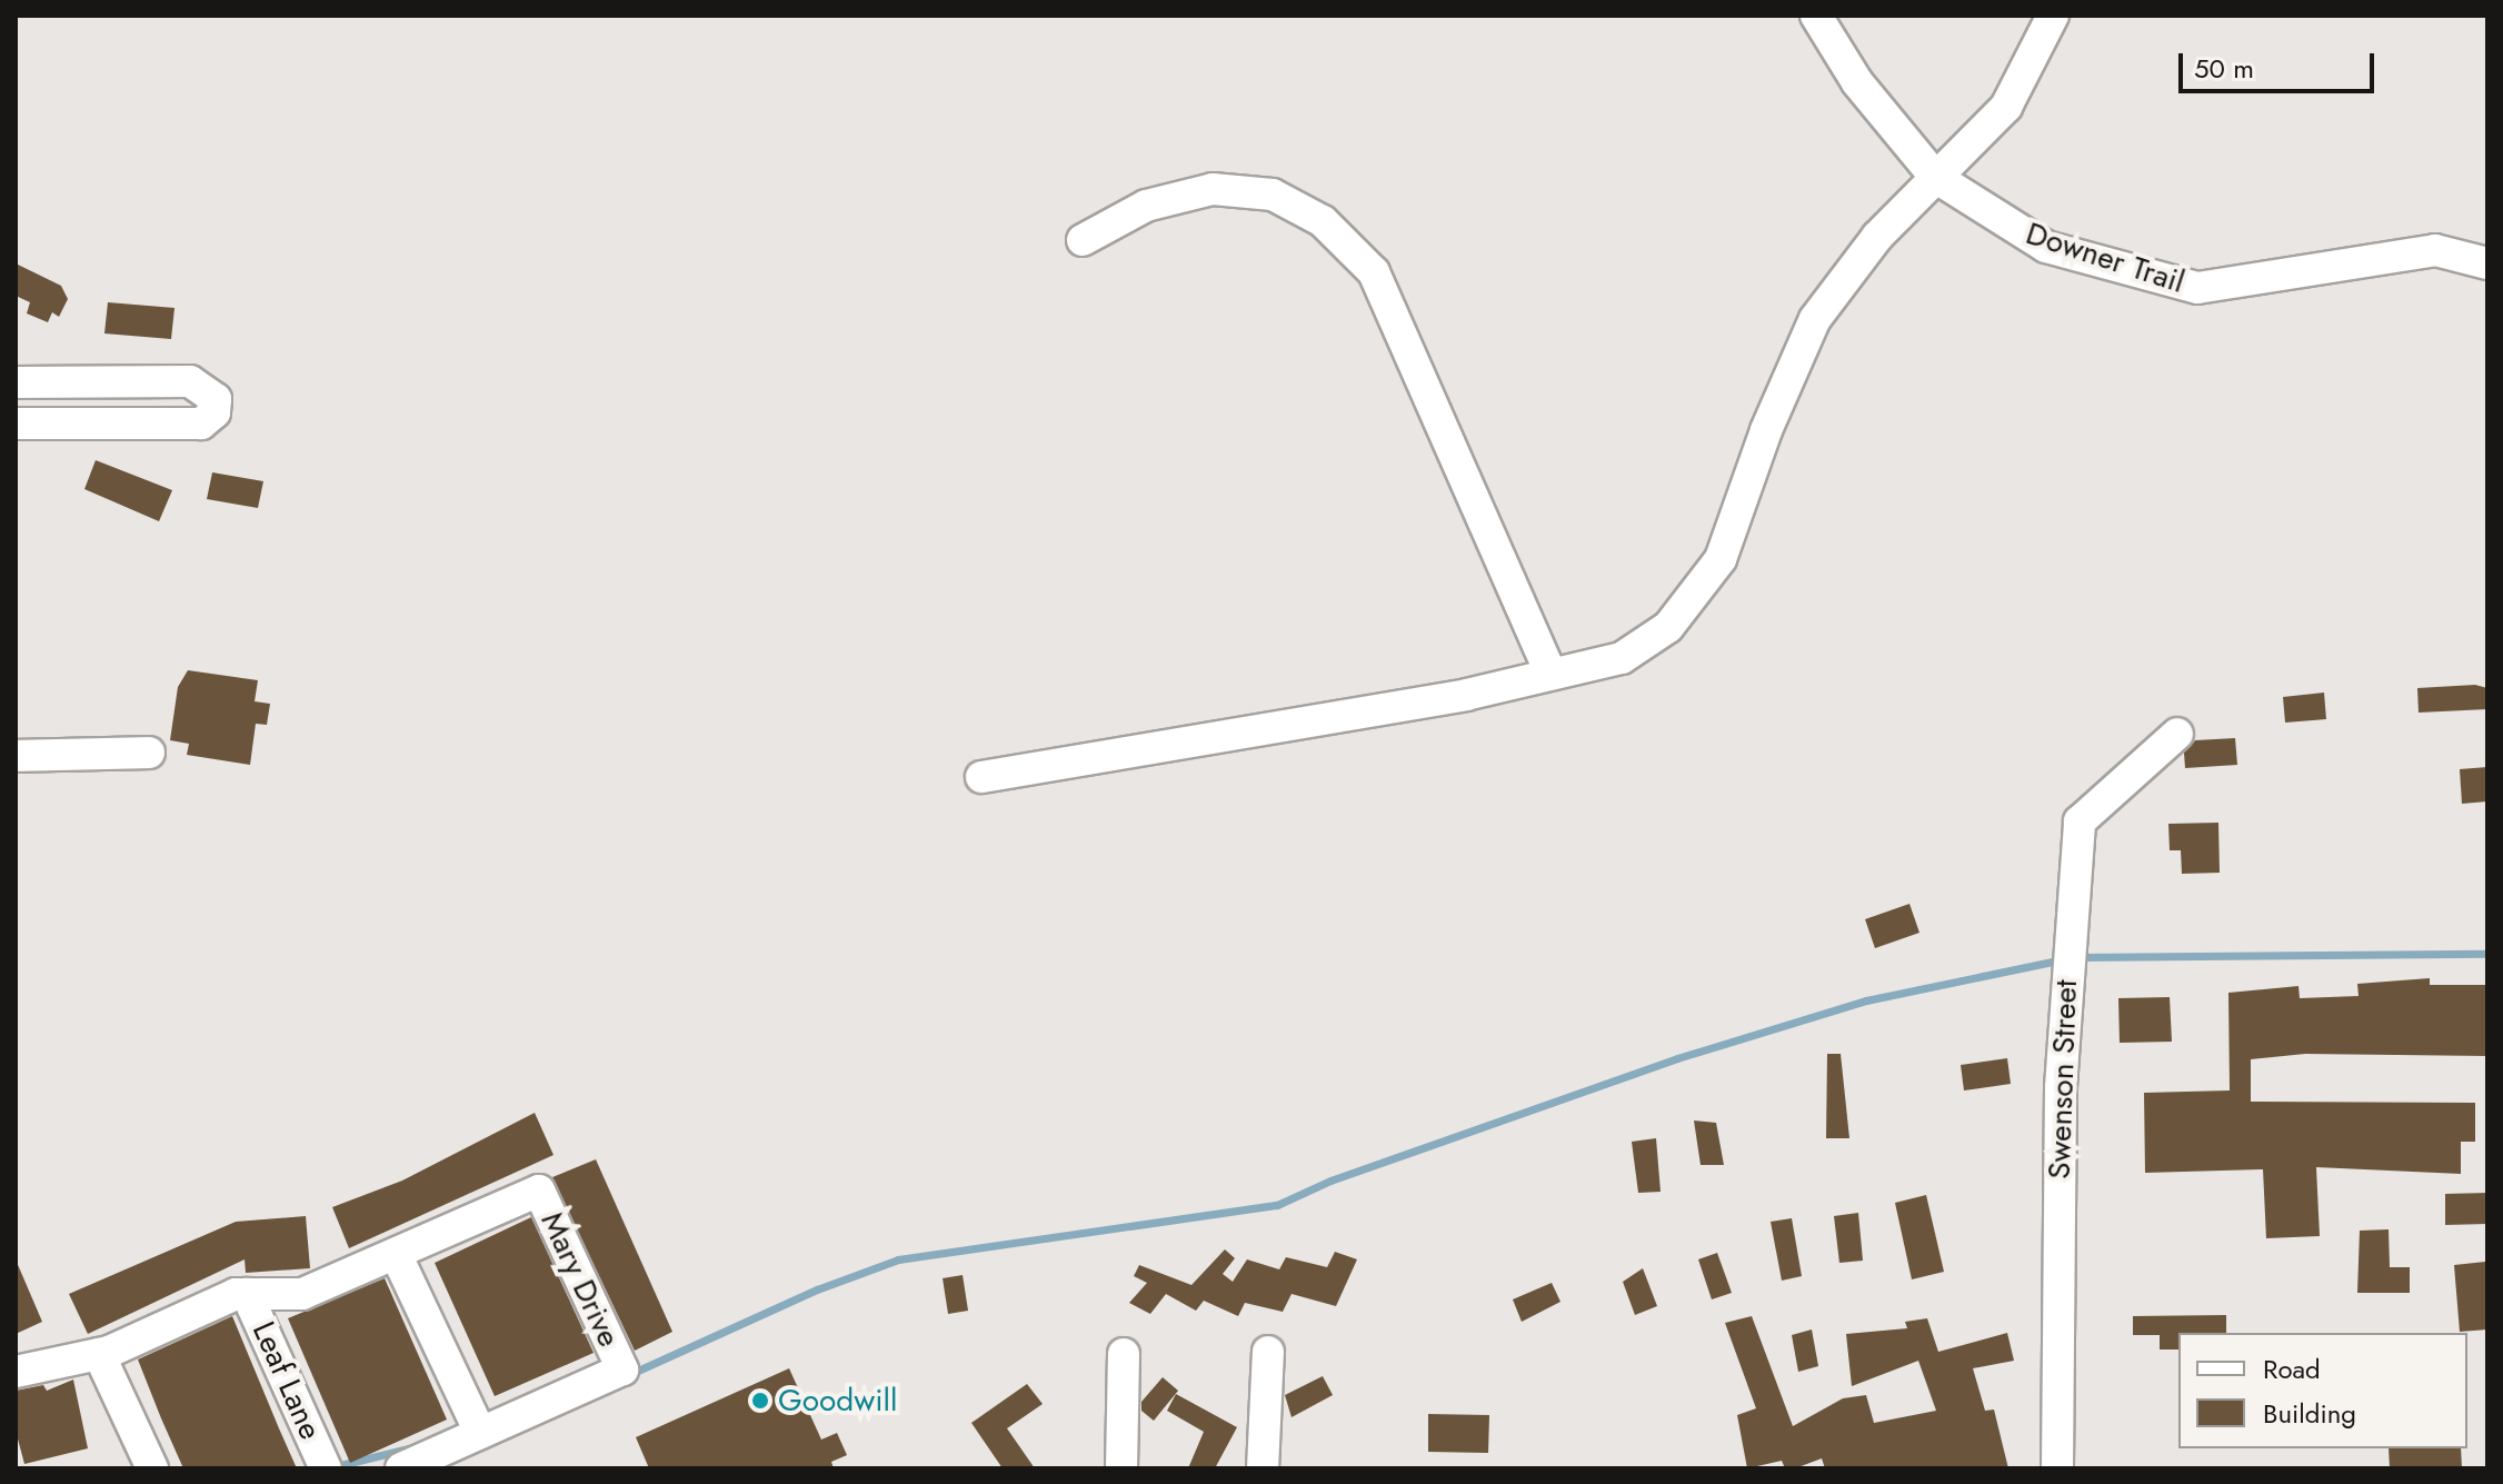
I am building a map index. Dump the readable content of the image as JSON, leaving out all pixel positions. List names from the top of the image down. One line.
{"streets":{"street":["Downer Trail","Swenson Street","Mary Drive","Leaf Lane"]},"places":["Goodwill"],"legend":["Road","Building"],"scale_bar":"50 m"}
